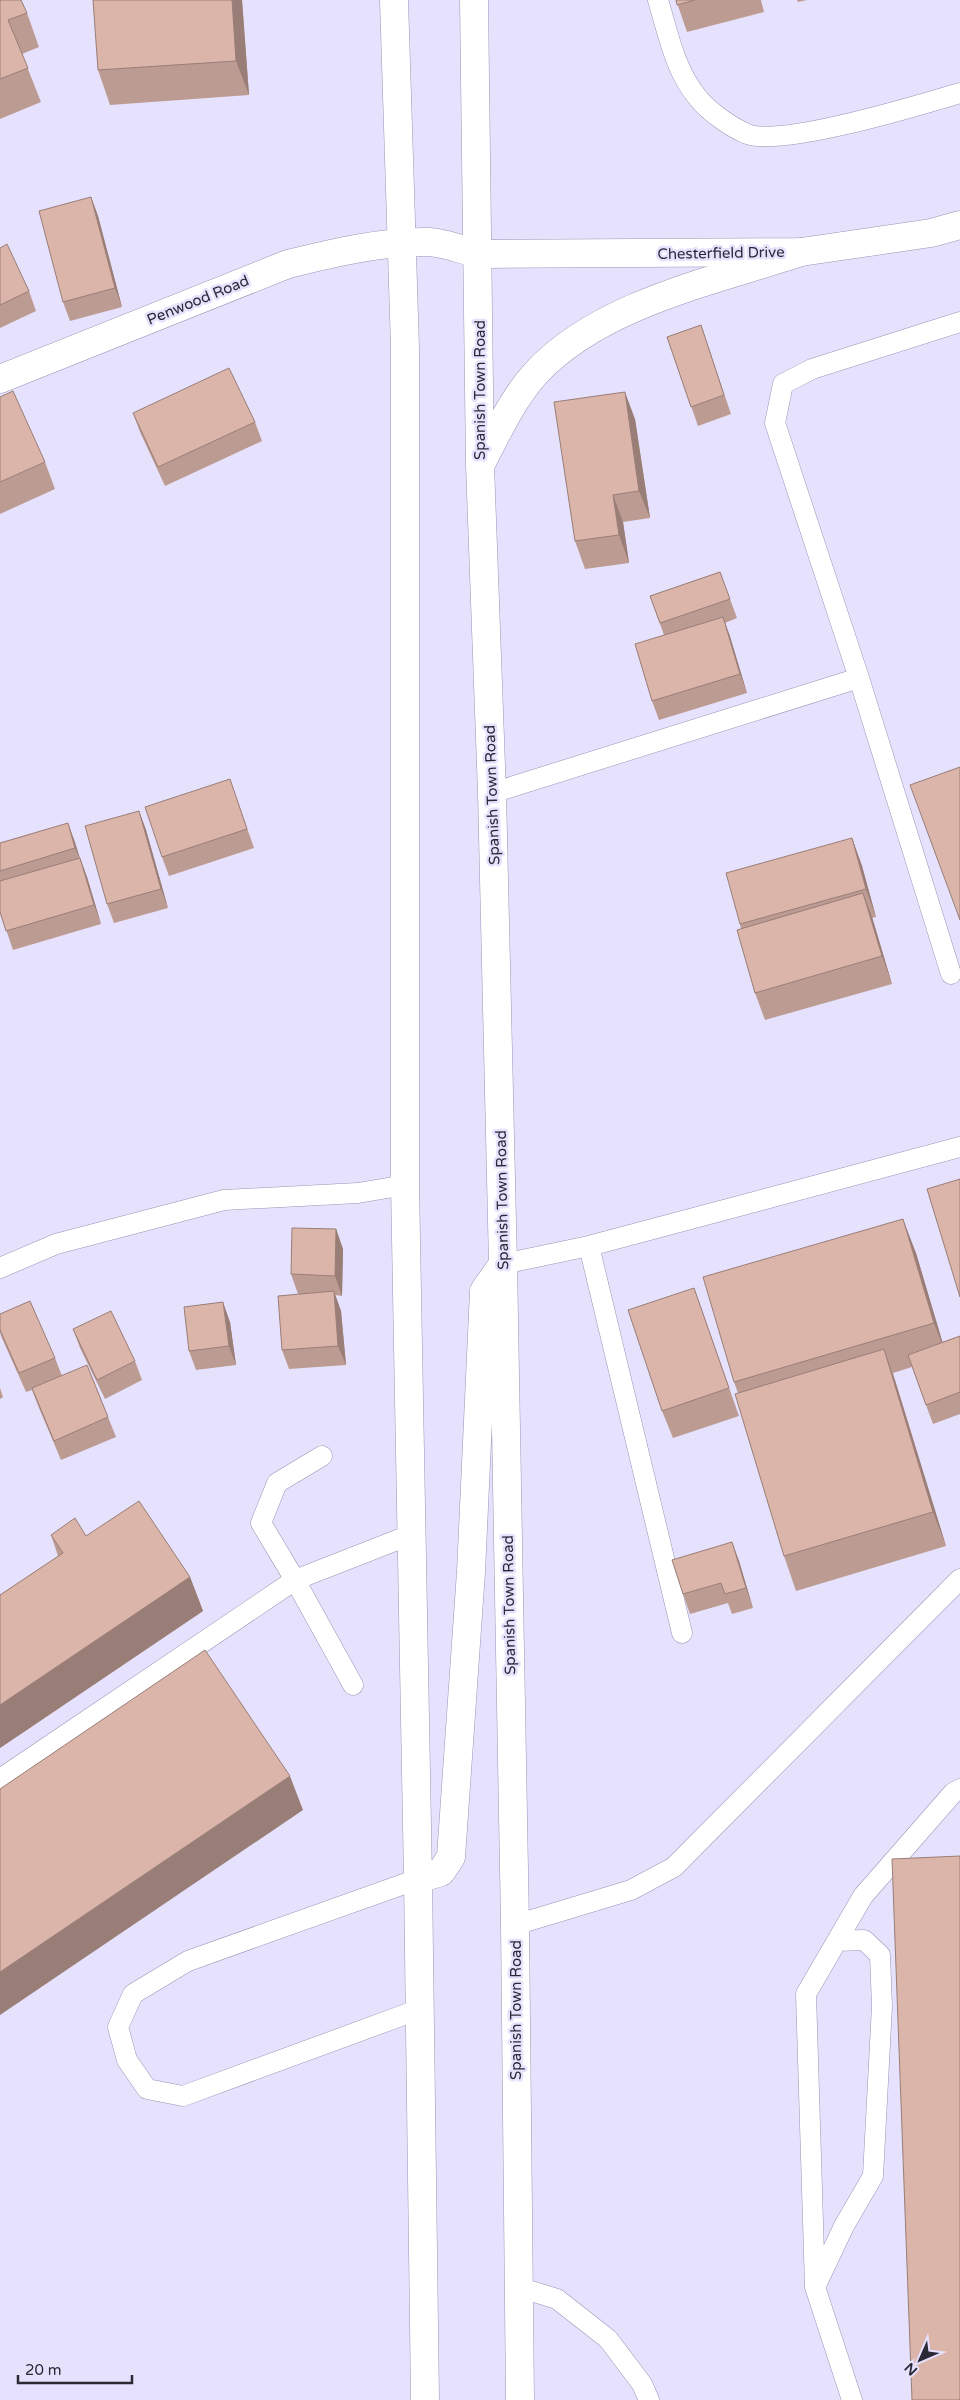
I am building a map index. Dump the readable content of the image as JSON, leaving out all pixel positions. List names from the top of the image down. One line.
{"streets":{"main road":["Chesterfield Drive","Penwood Road","Spanish Town Road"]},"crossings":[["Chesterfield Drive","Penwood Road"],["Chesterfield Drive","Spanish Town Road"],["Penwood Road","Spanish Town Road"]],"scale_bar":"20 m","north":"bottom left"}
